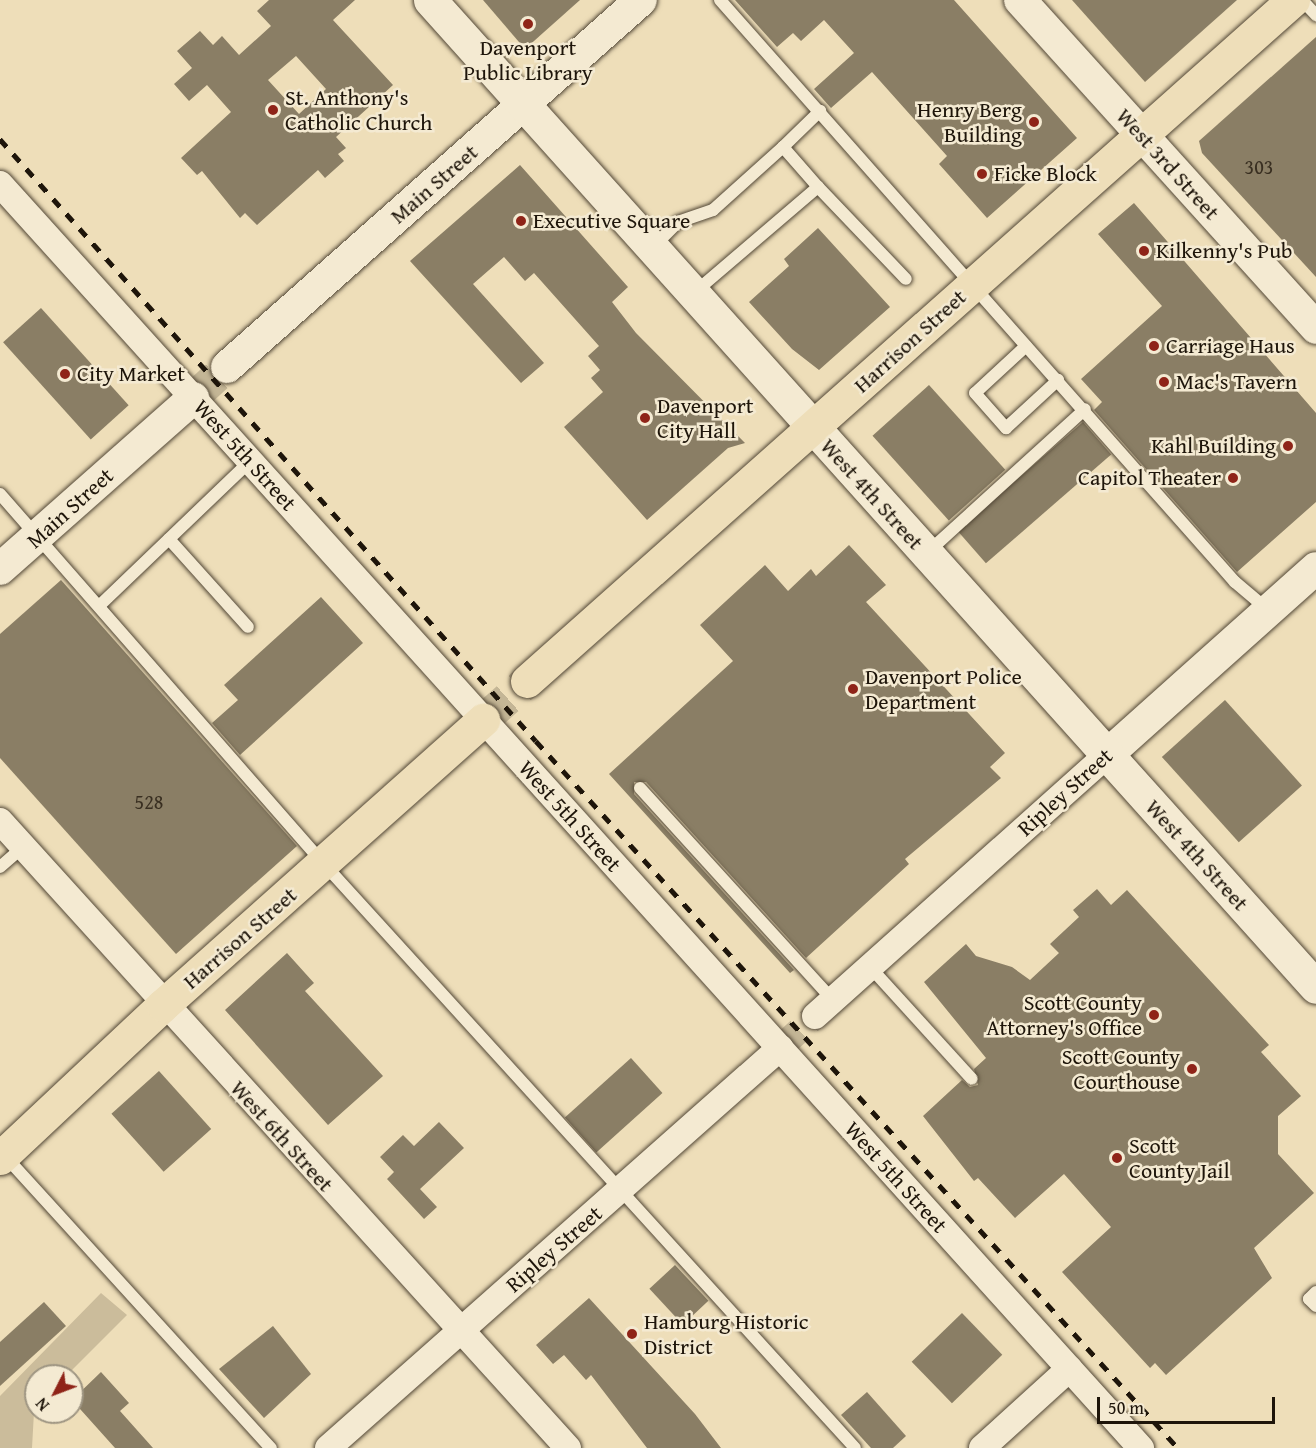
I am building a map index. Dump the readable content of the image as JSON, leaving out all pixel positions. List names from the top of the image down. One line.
{"streets":{"highway":["Harrison Street"],"main road":["West 4th Street"],"street":["West 3rd Street","Main Street","West 5th Street","Ripley Street","West 6th Street"]},"crossings":[["West 3rd Street","Harrison Street"],["Main Street","West 5th Street"],["Main Street","West 4th Street"],["Harrison Street","West 5th Street"],["Harrison Street","West 4th Street"],["Harrison Street","West 6th Street"],["West 5th Street","Ripley Street"],["West 4th Street","Ripley Street"],["Ripley Street","West 6th Street"]],"places":["Davenport Public Library","St. Anthony's Catholic Church","Henry Berg Building","Ficke Block","Executive Square","Kilkenny's Pub","Carriage Haus","City Market","Mac's Tavern","Davenport City Hall","Kahl Building","Capitol Theater","Davenport Police Department","Scott County Attorney's Office","Scott County Courthouse","Scott County Jail","Hamburg Historic District"],"house_numbers":["303","528"],"scale_bar":"50 m","north":"bottom left"}
